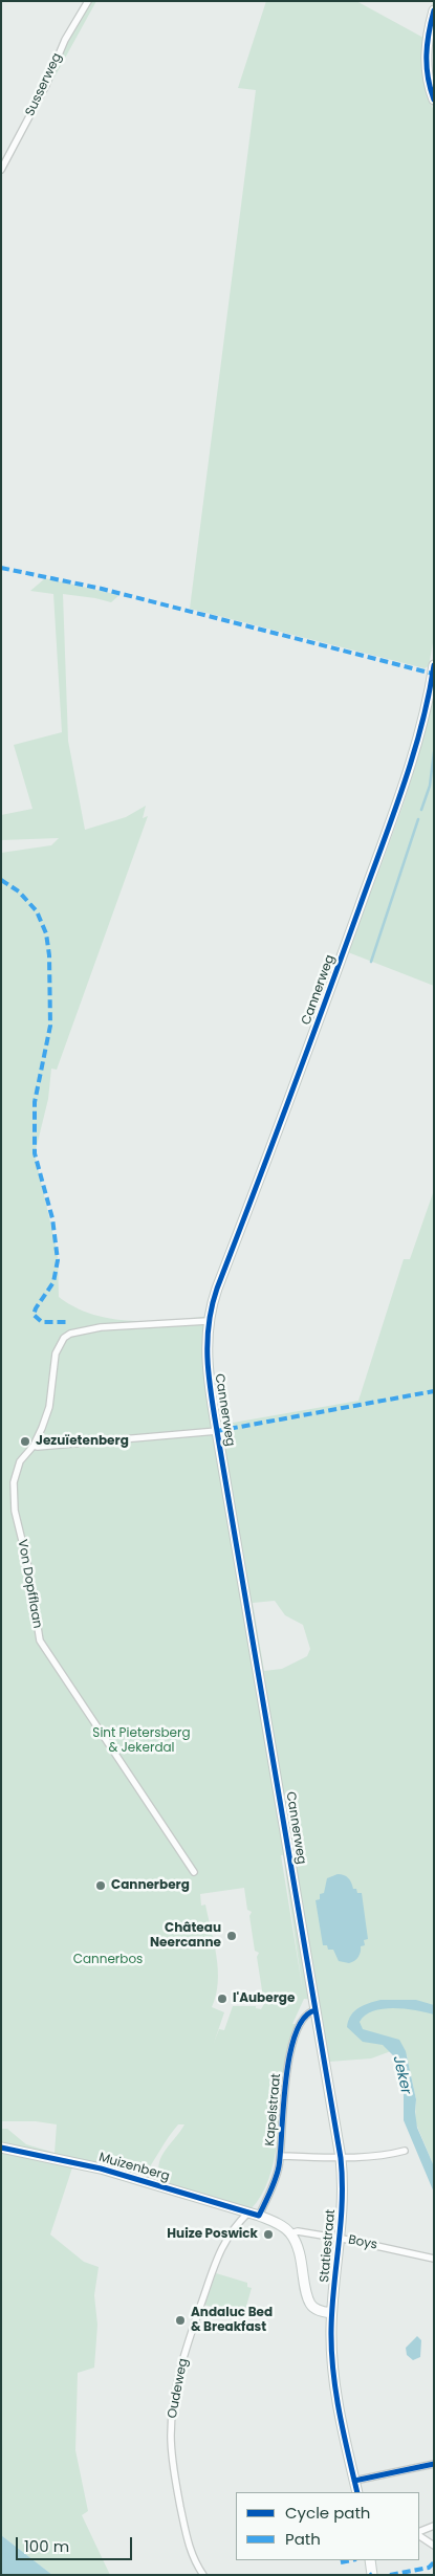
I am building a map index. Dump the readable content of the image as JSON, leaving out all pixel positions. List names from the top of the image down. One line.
{"streets":{"main road":["Cannerweg","Muizenberg","Statiestraat"],"street":["Susserweg","Von Dopfflaan","Kapelstraat","Boys","Oudeweg"]},"crossings":[["Cannerweg","Von Dopfflaan"],["Cannerweg","Kapelstraat"],["Cannerweg","Statiestraat"],["Kapelstraat","Muizenberg"],["Muizenberg","Boys"],["Muizenberg","Oudeweg"],["Boys","Statiestraat"]],"water":["Jeker"],"parks":["Sint Pietersberg & Jekerdal","Cannerbos"],"places":["Jezuïetenberg","Cannerberg","Château Neercanne","l'Auberge","Huize Poswick","Andaluc Bed & Breakfast"],"legend":["Cycle path","Path"],"scale_bar":"100 m"}
